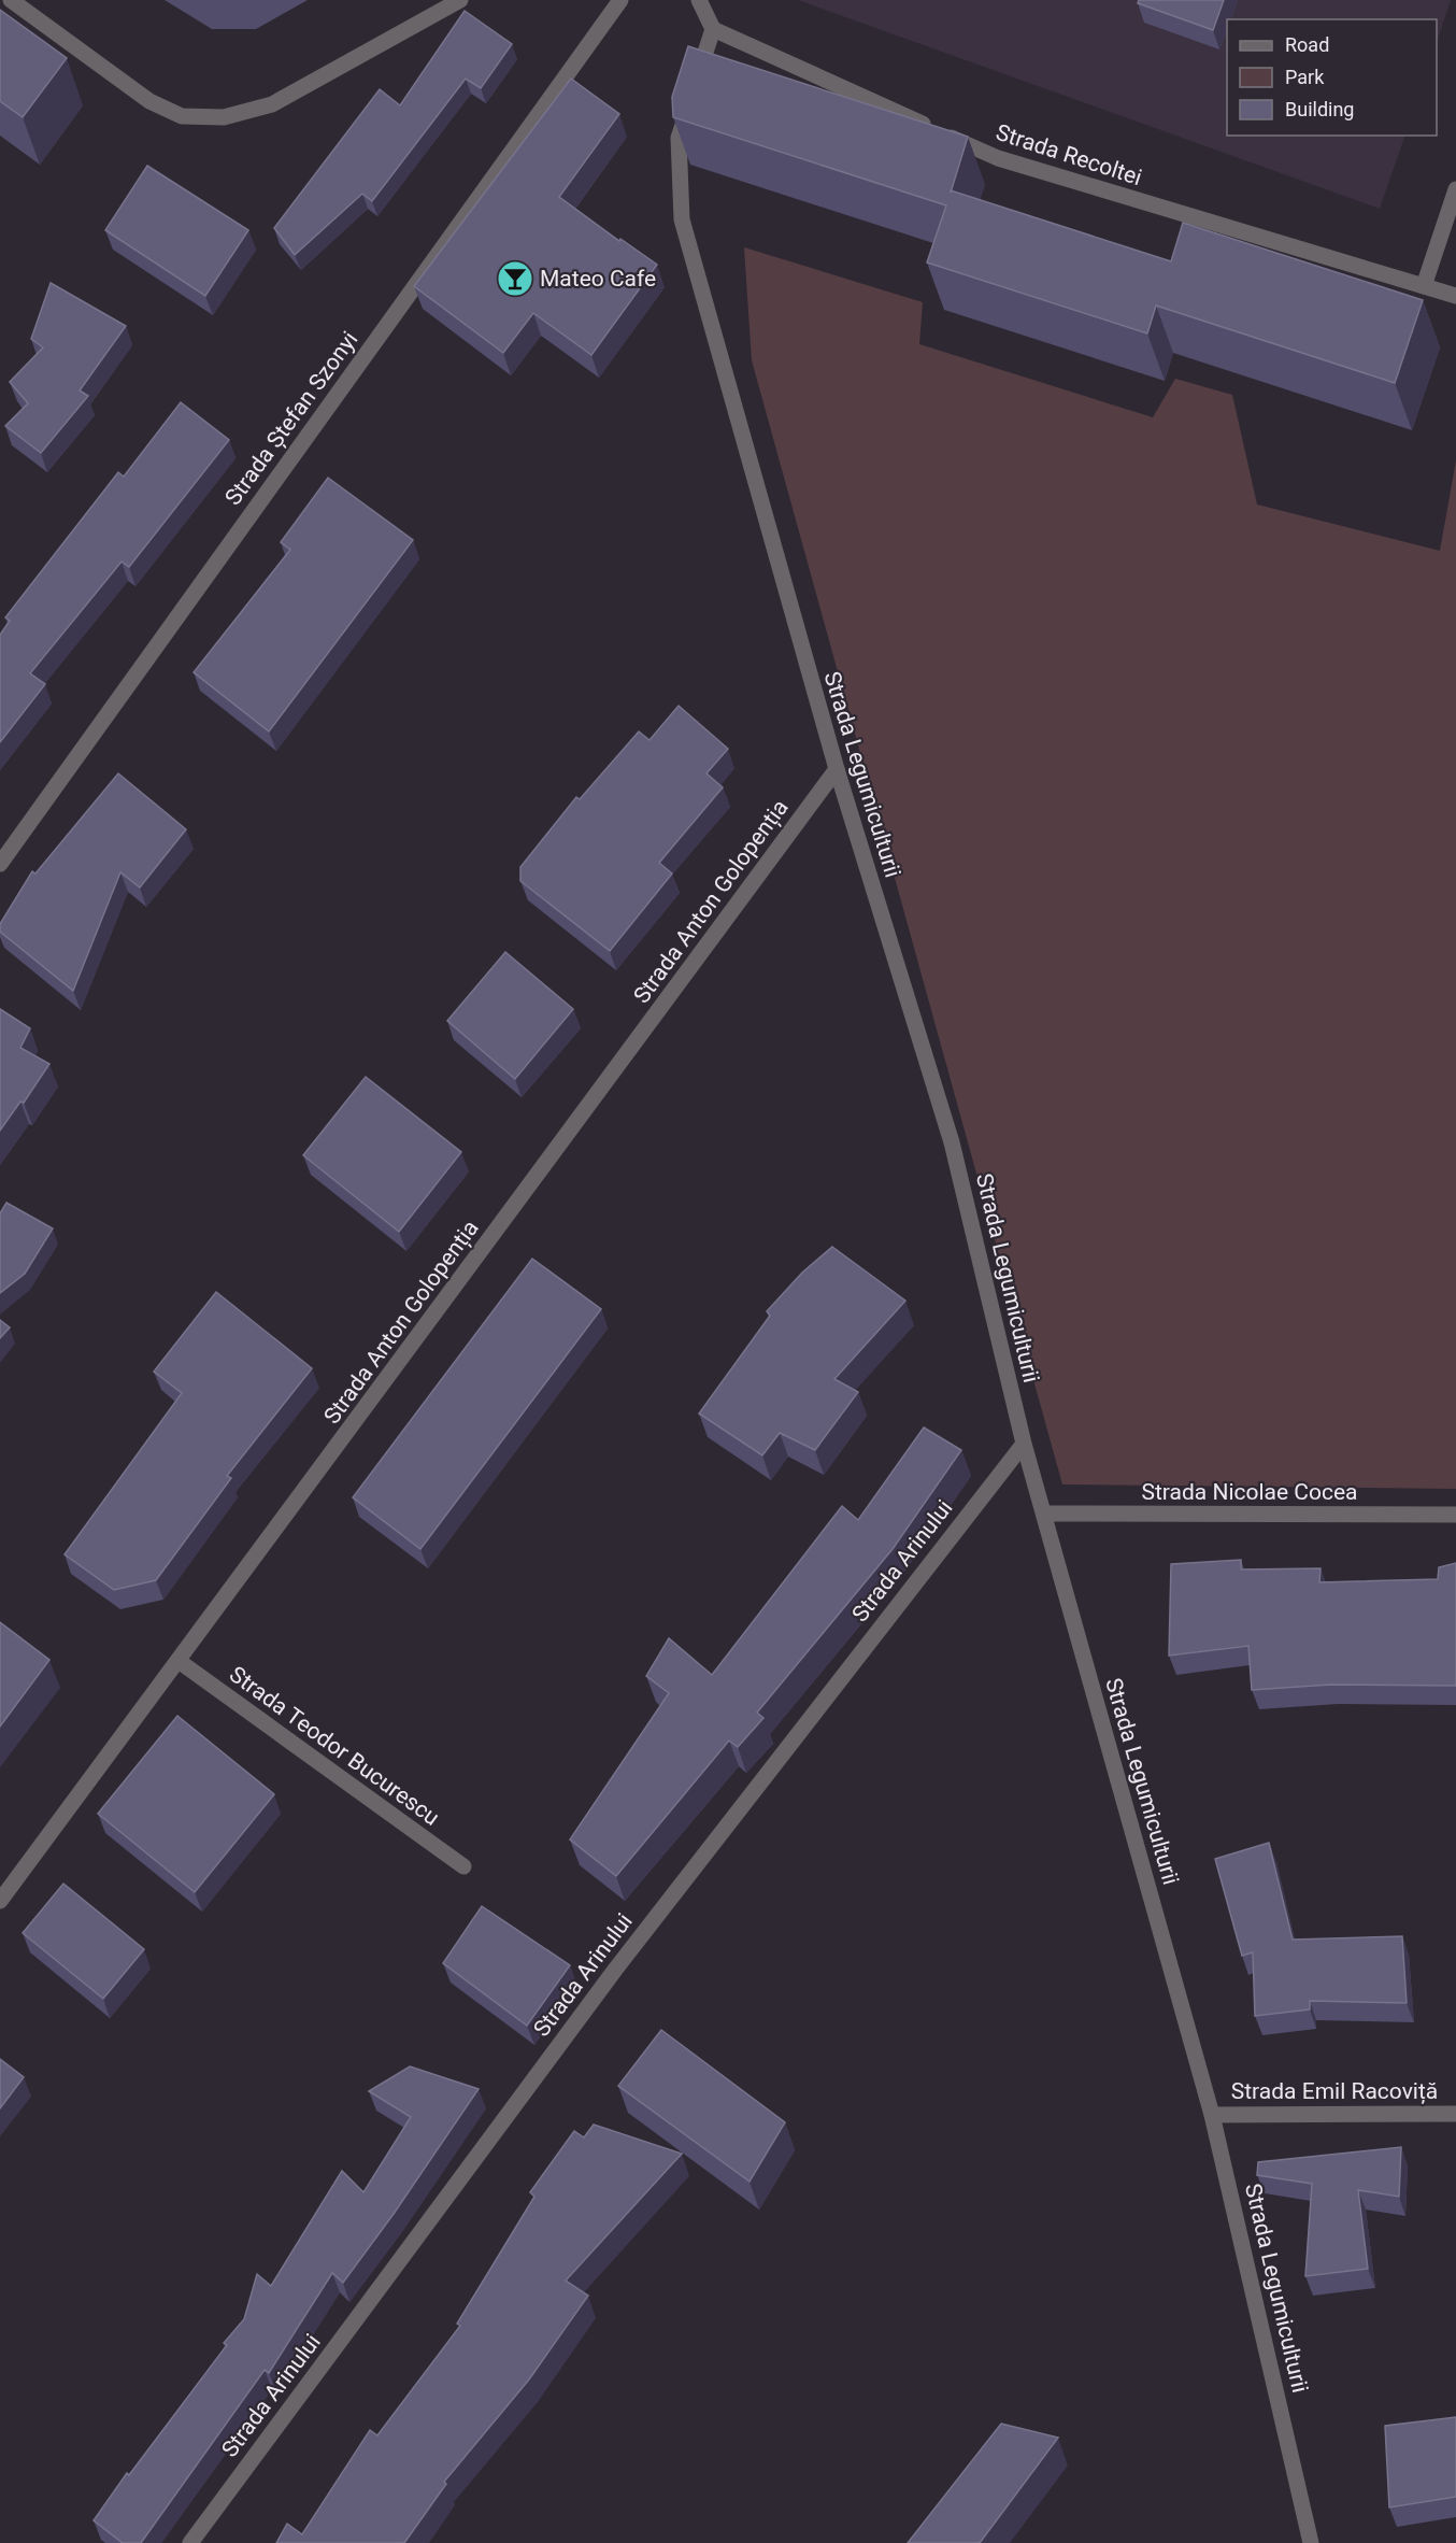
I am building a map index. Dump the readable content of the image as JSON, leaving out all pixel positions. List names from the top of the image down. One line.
{"streets":{"street":["Strada Recoltei","Strada Ștefan Szonyi","Strada Legumiculturii","Strada Anton Golopenția","Strada Nicolae Cocea","Strada Arinului","Strada Teodor Bucurescu","Strada Emil Racoviță"]},"crossings":[["Strada Recoltei","Strada Legumiculturii"],["Strada Legumiculturii","Strada Anton Golopenția"],["Strada Legumiculturii","Strada Nicolae Cocea"],["Strada Legumiculturii","Strada Arinului"],["Strada Legumiculturii","Strada Emil Racoviță"],["Strada Anton Golopenția","Strada Teodor Bucurescu"]],"places":{"bar":["Mateo Cafe"]},"legend":["Road","Park","Building"]}
